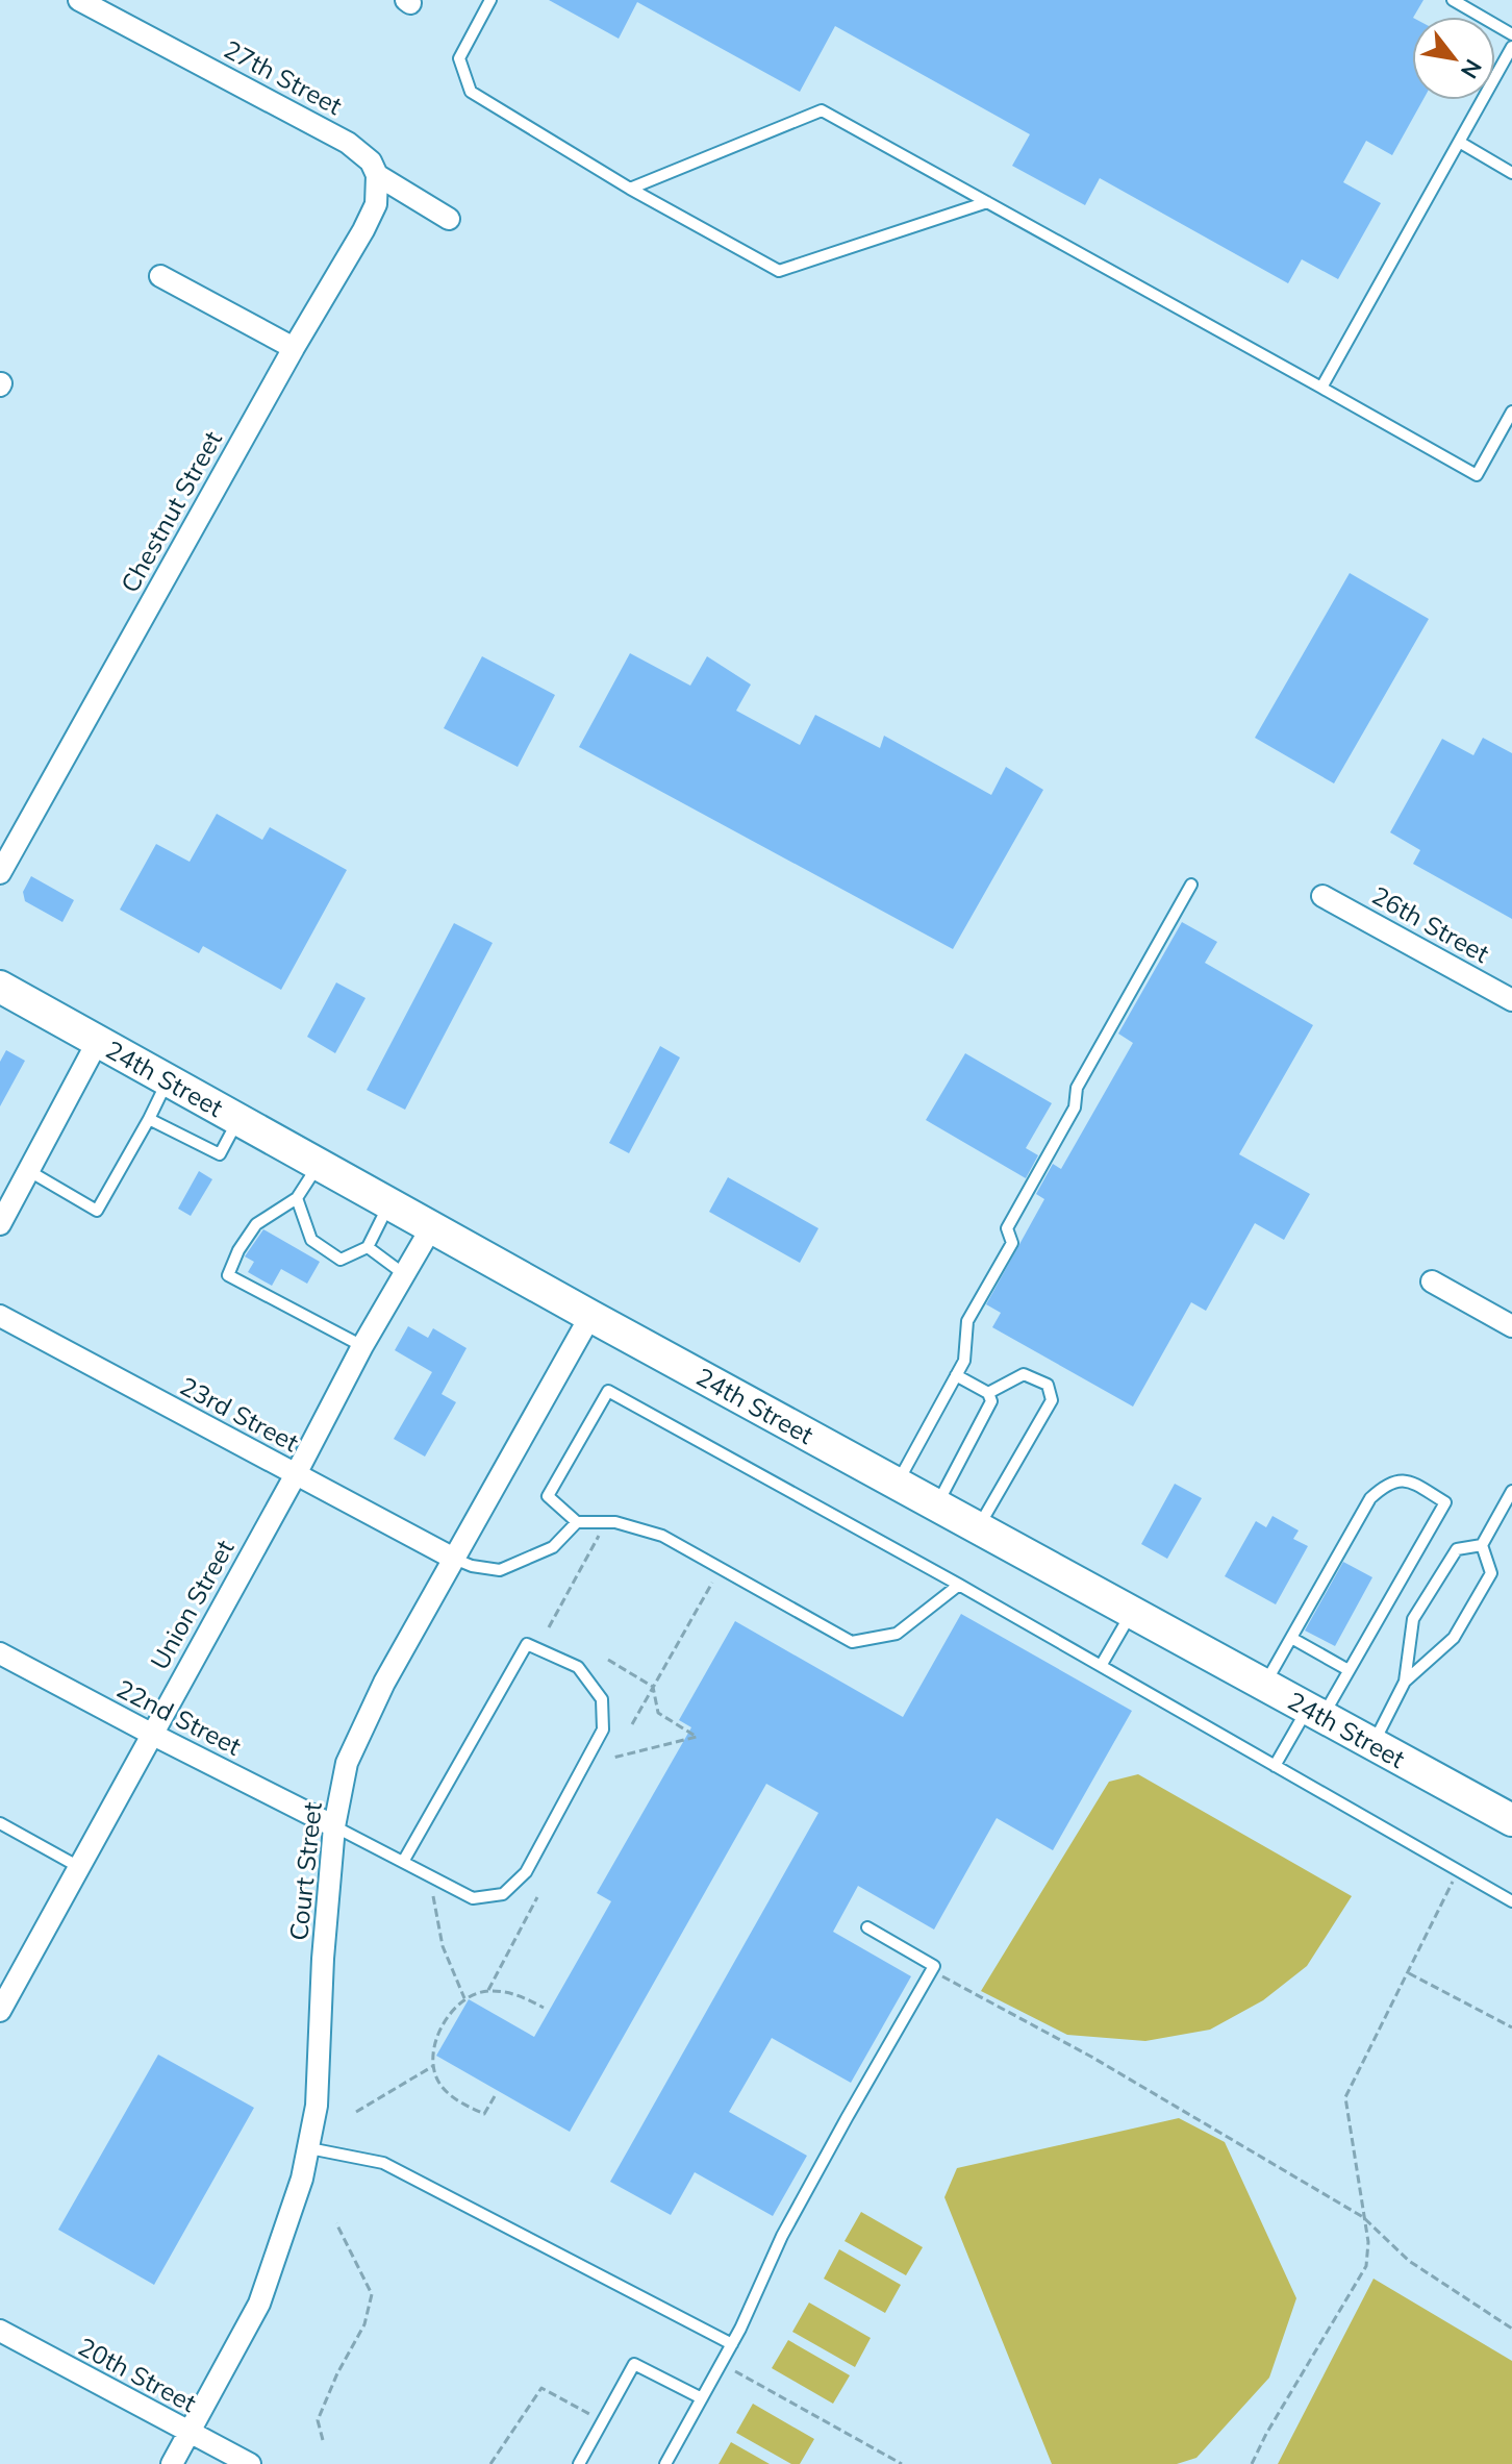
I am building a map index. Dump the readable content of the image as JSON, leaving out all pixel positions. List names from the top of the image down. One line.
{"streets":{"street":["27th Street","Chestnut Street","26th Street","24th Street","23rd Street","Union Street","22nd Street","Court Street","20th Street"]},"crossings":[["27th Street","Chestnut Street"],["24th Street","Union Street"],["24th Street","Court Street"],["23rd Street","Union Street"],["23rd Street","Court Street"],["Union Street","22nd Street"],["22nd Street","Court Street"],["Court Street","20th Street"]],"north":"bottom right"}
